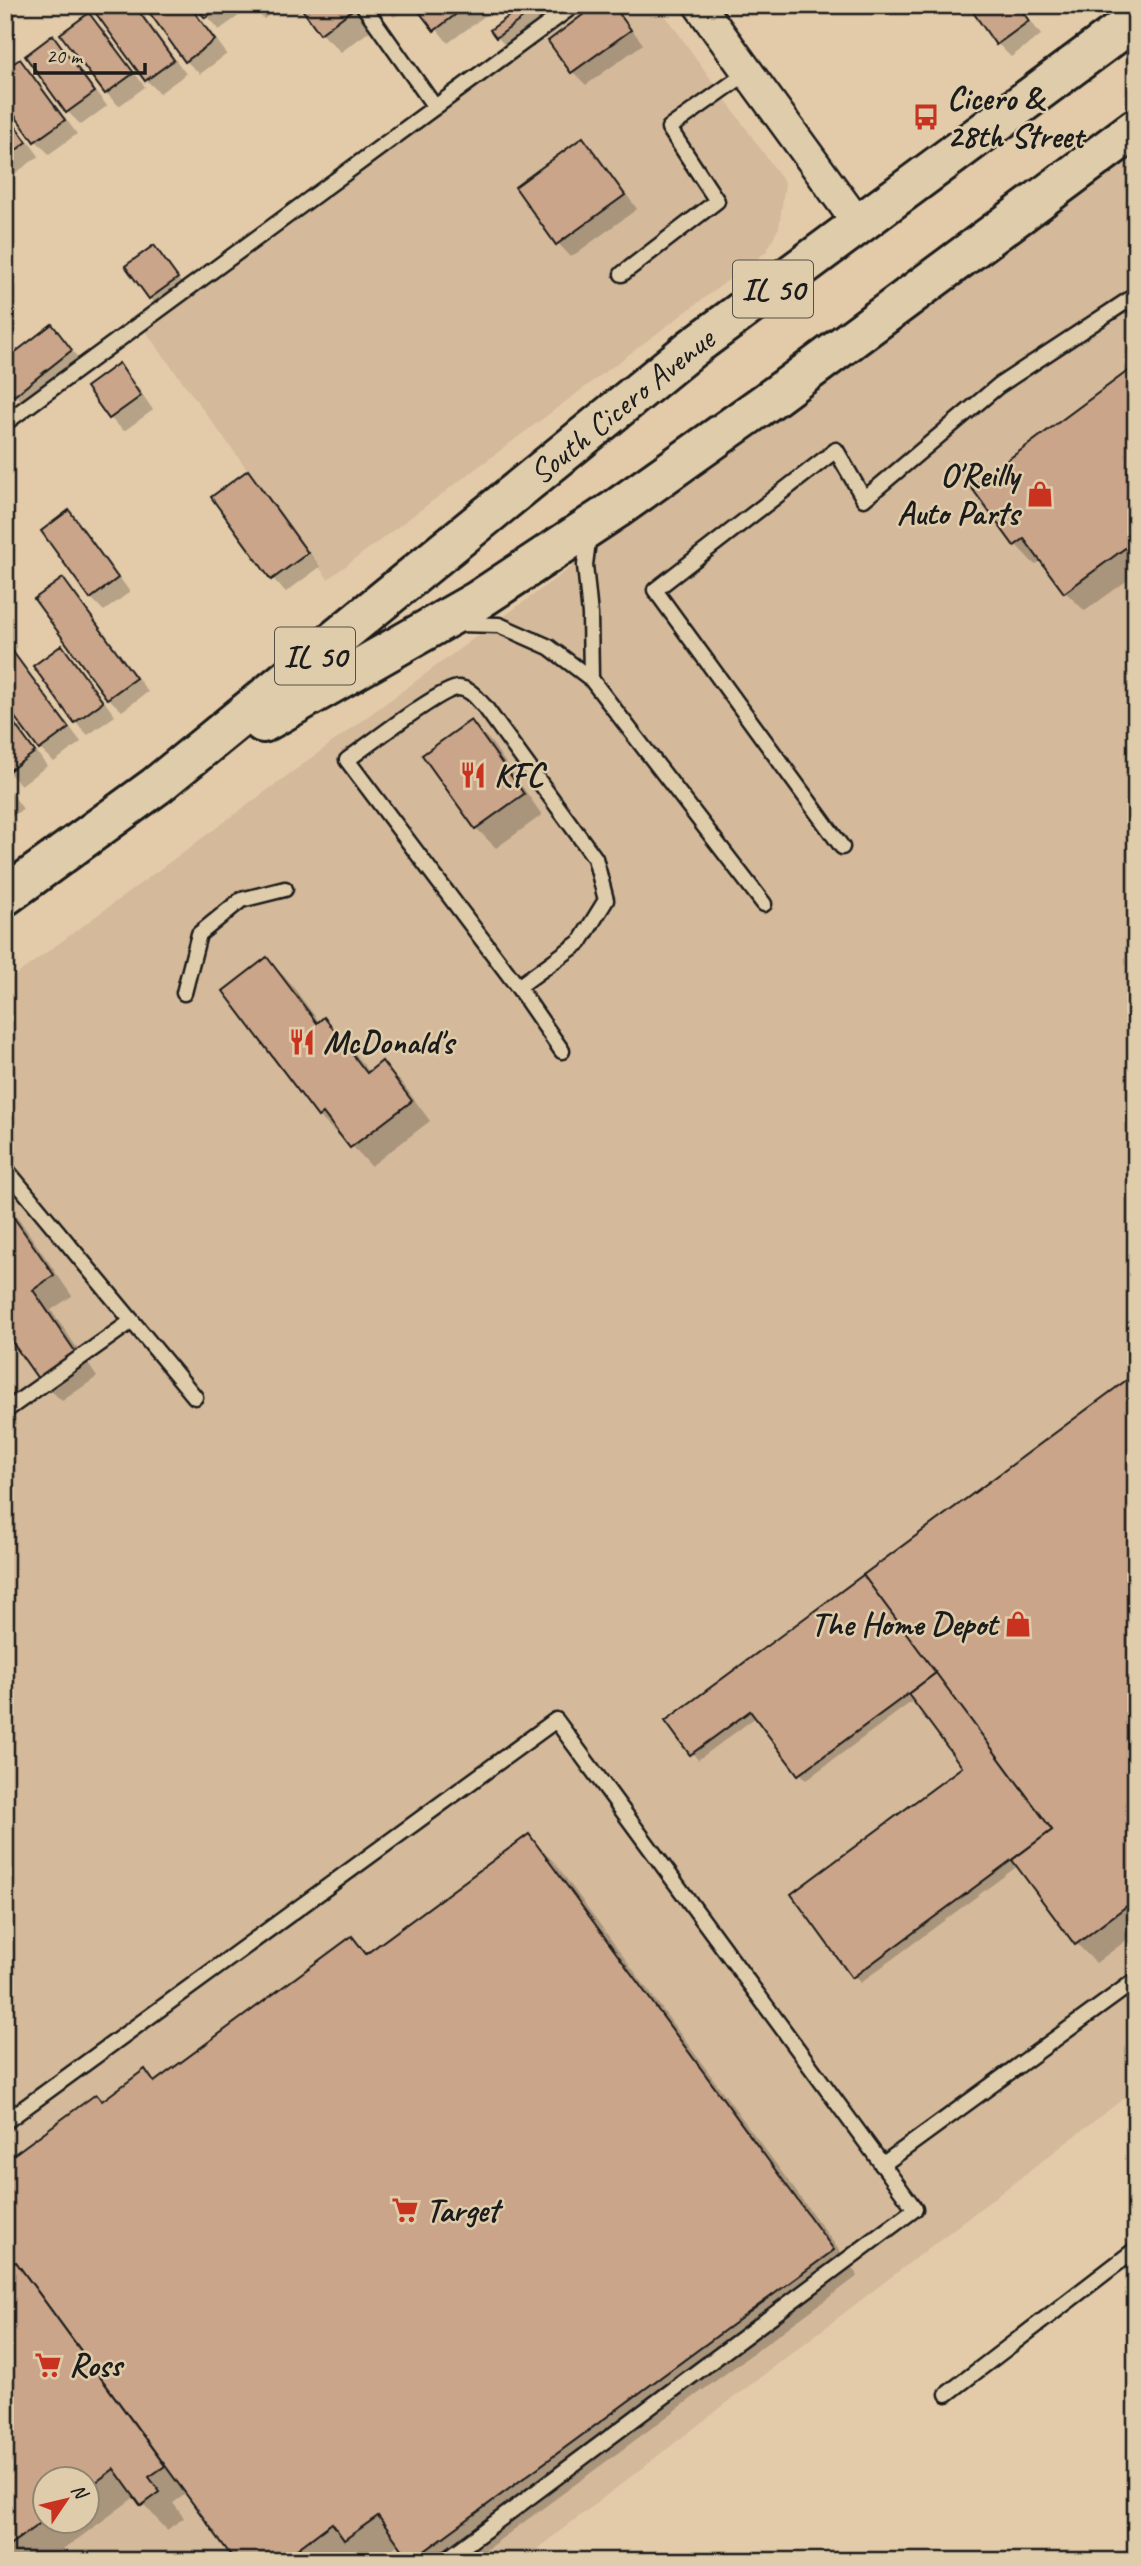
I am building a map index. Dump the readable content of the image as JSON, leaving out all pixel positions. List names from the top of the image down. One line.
{"streets":{"main road":["IL 50","South Cicero Avenue"]},"places":{"bus stop":["Cicero & 28th Street"],"shop":["O'Reilly Auto Parts","The Home Depot"],"restaurant":["KFC","McDonald's"],"supermarket":["Target","Ross"]},"scale_bar":"20 m","north":"top right"}
